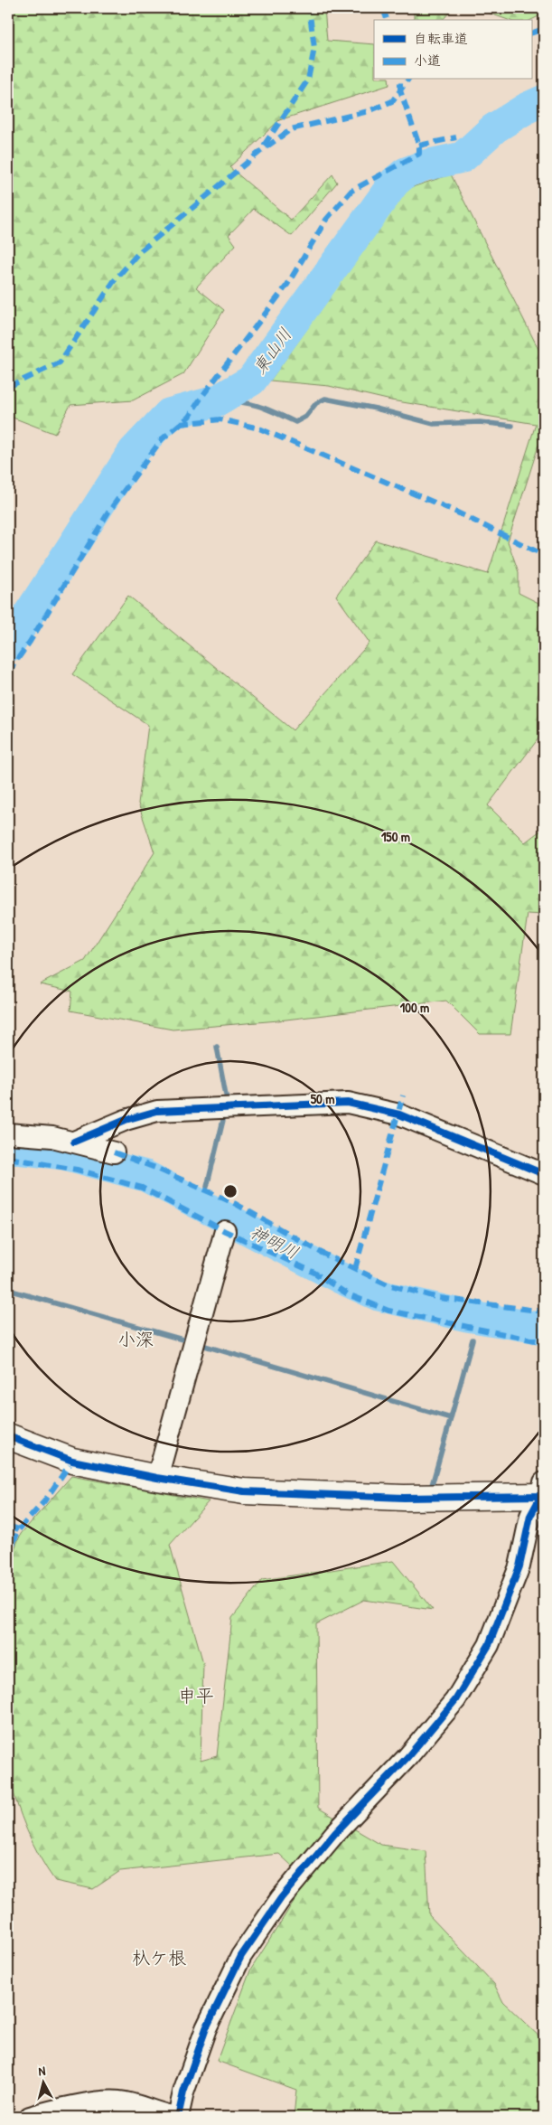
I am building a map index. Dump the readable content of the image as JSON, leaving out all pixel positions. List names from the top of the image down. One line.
{"districts":["小深","申平","杁ケ根"],"water":["東山川","神明川"],"legend":["自転車道","小道"],"north":"top","rings":["150 m","100 m","50 m"]}
